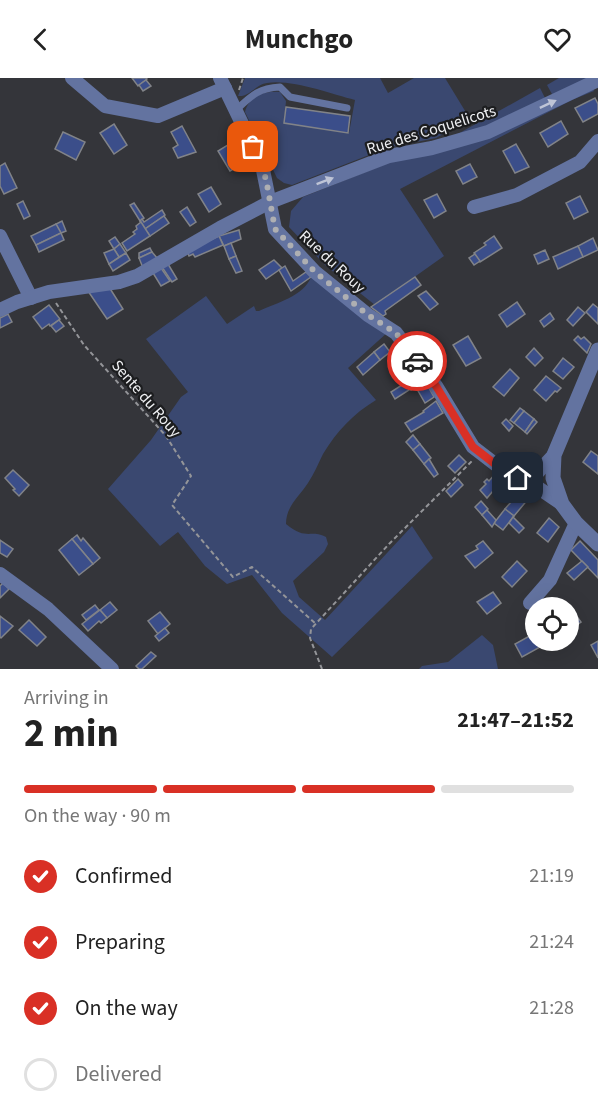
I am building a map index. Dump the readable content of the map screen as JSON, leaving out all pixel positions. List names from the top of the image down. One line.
{"streets":{"street":["Rue des Coquelicots","Rue du Rouy"],"path":["Sente du Rouy"]},"crossings":[["Rue des Coquelicots","Rue du Rouy"]],"page":{"header":"Munchgo","heading":["2 min","Arriving in","21:47–21:52"],"bar":"On the way · 90 m","list":[["Confirmed","21:19"],["Preparing","21:24"],["On the way","21:28"],"Delivered"]}}
